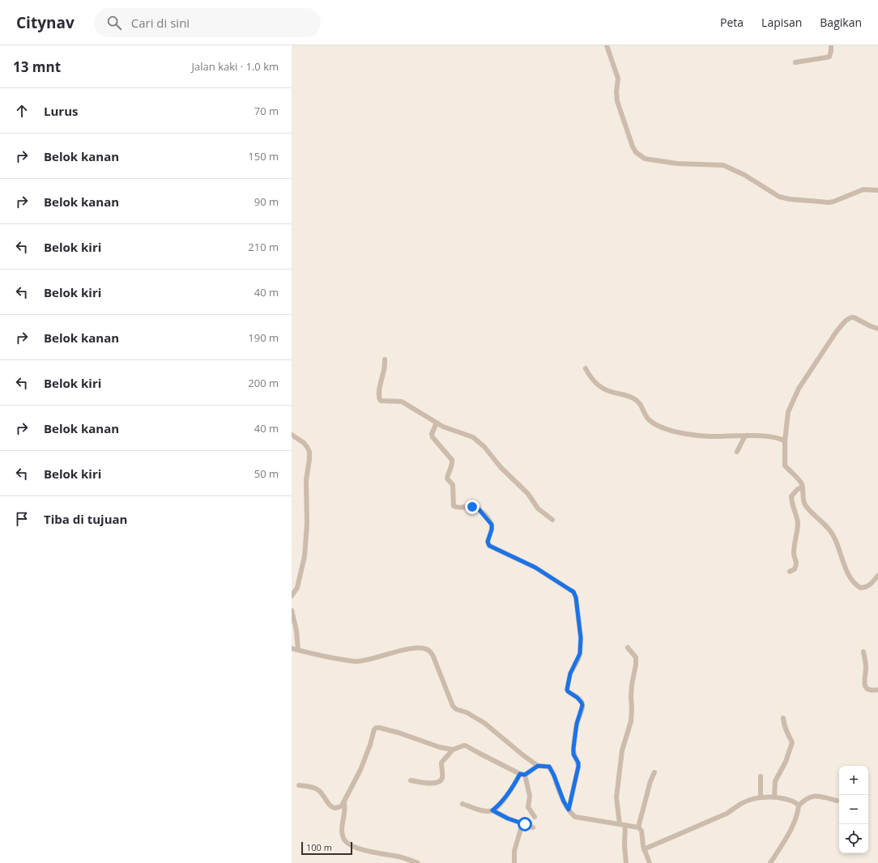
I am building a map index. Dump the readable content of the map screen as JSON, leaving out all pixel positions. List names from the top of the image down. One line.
{"scale_bar":"100 m","page":{"header":"Citynav","search":"Cari di sini","nav":["Peta","Lapisan","Bagikan"],"heading":["13 mnt","Jalan kaki · 1.0 km"],"list":[["Lurus","70 m"],["Belok kanan","150 m"],["Belok kanan","90 m"],["Belok kiri","210 m"],["Belok kiri","40 m"],["Belok kanan","190 m"],["Belok kiri","200 m"],["Belok kanan","40 m"],["Belok kiri","50 m"],"Tiba di tujuan"],"map_buttons":["+","−"],"scale":"100 m"}}
